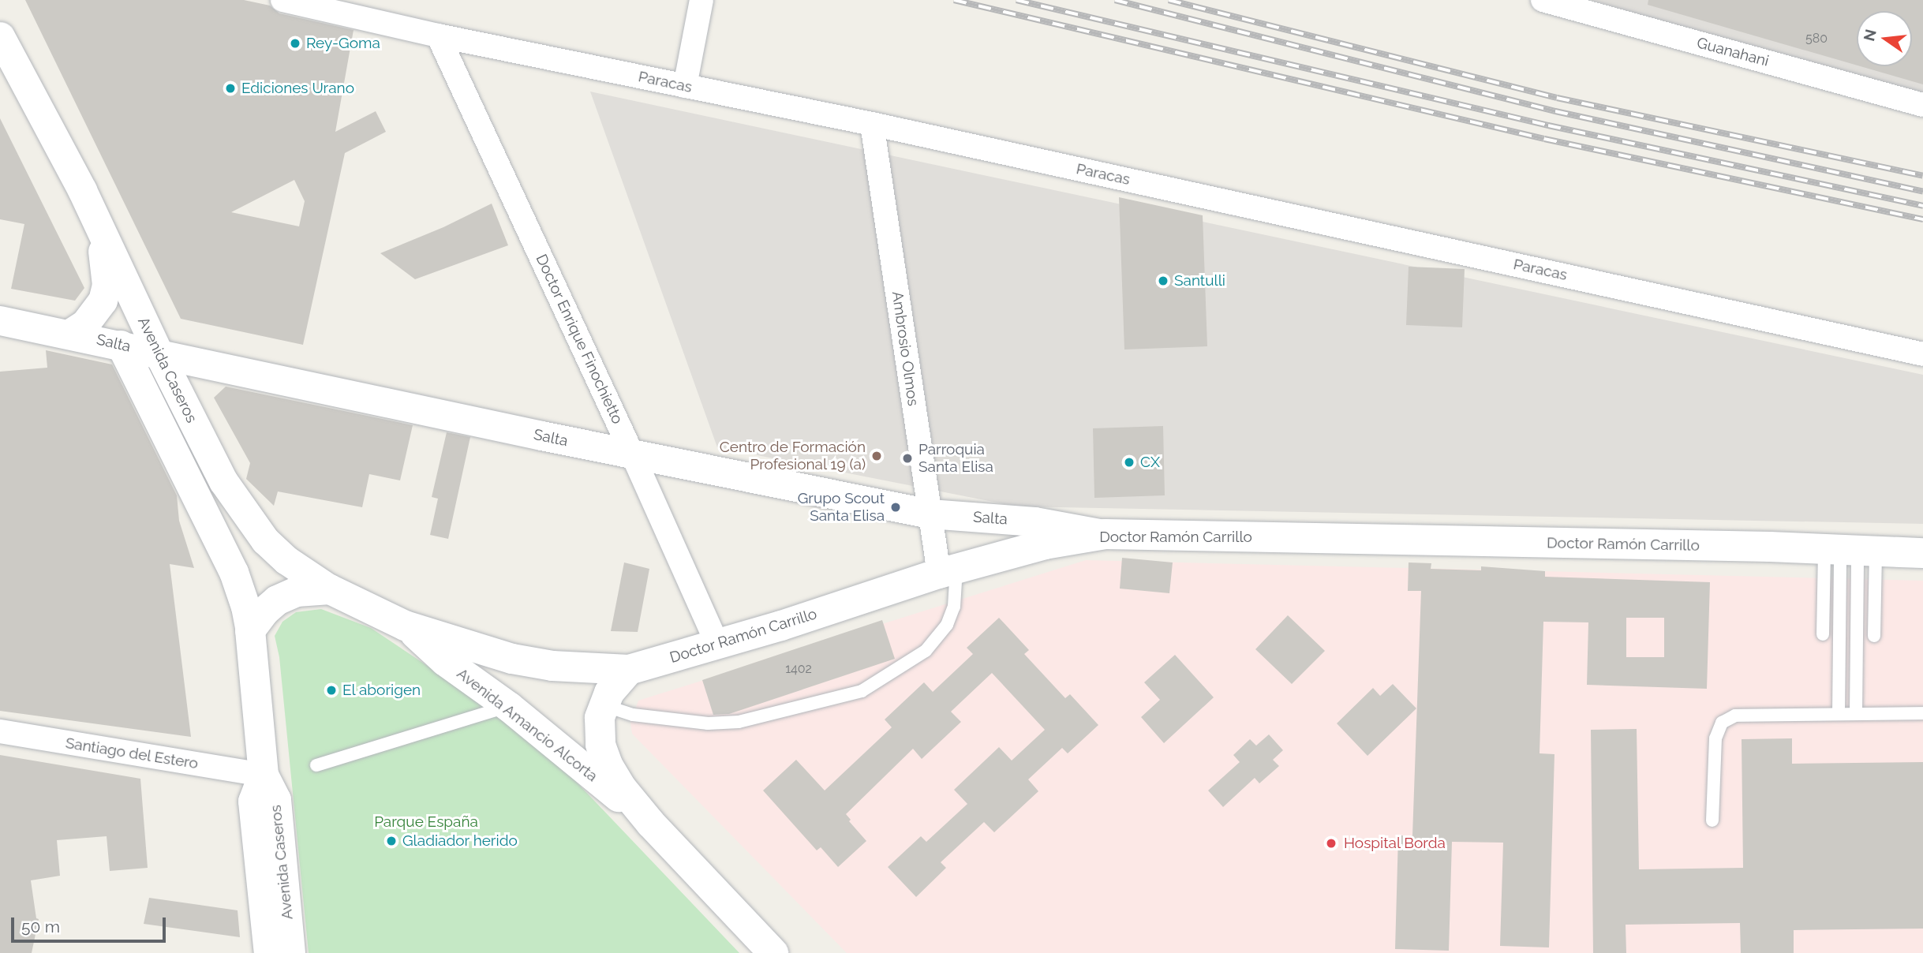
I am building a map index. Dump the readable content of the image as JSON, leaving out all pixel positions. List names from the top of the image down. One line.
{"streets":{"main road":["Avenida Caseros","Doctor Ramón Carrillo","Avenida Amancio Alcorta"],"street":["Guanahani","Paracas","Doctor Enrique Finochietto","Salta","Ambrosio Olmos","Santiago del Estero"]},"crossings":[["Paracas","Doctor Enrique Finochietto"],["Paracas","Ambrosio Olmos"],["Doctor Enrique Finochietto","Salta"],["Doctor Enrique Finochietto","Doctor Ramón Carrillo"],["Salta","Ambrosio Olmos"],["Salta","Avenida Caseros"],["Salta","Doctor Ramón Carrillo"],["Ambrosio Olmos","Doctor Ramón Carrillo"],["Avenida Caseros","Doctor Ramón Carrillo"],["Avenida Caseros","Santiago del Estero"],["Doctor Ramón Carrillo","Avenida Amancio Alcorta"]],"parks":["Parque España"],"places":["Rey-Goma","Ediciones Urano","Santulli","Centro de Formación Profesional 19 (a)","Parroquia Santa Elisa","CX","Grupo Scout Santa Elisa","El aborigen","Gladiador herido","Hospital Borda"],"house_numbers":["580","1402"],"scale_bar":"50 m","north":"left"}
